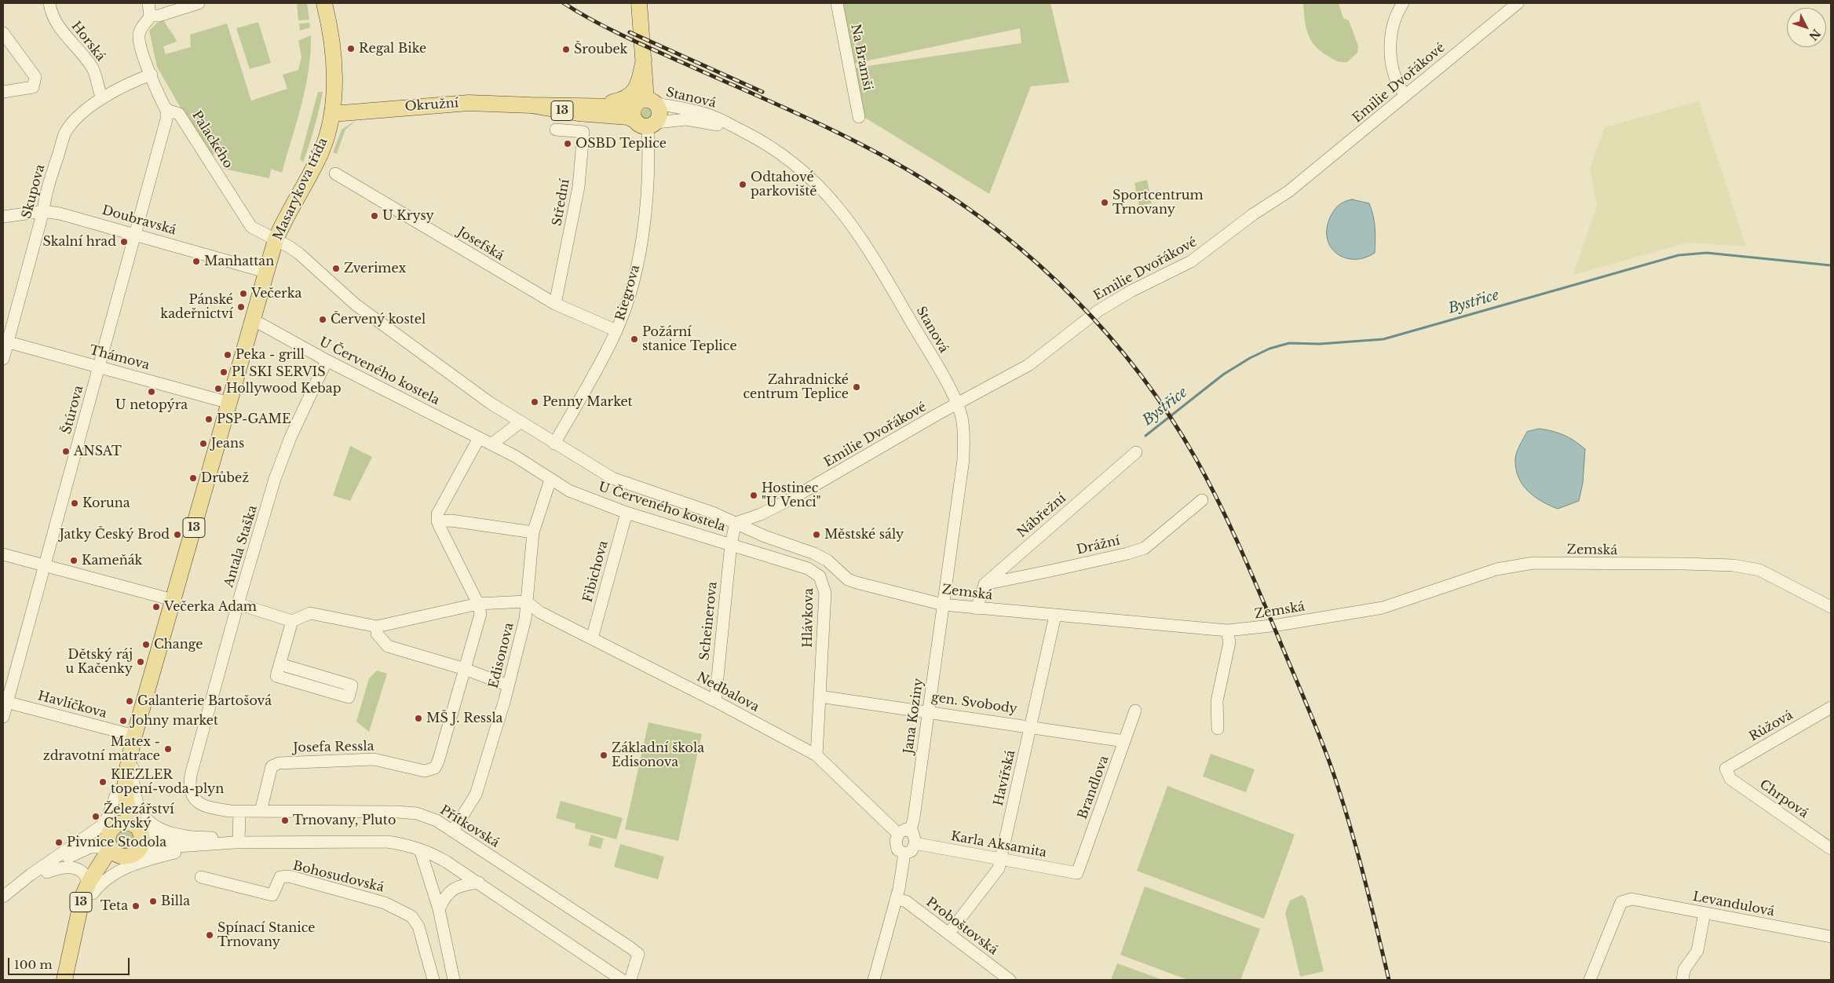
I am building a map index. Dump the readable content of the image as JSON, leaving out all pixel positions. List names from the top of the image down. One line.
{"streets":{"main road":["Okružní","13","Masarykova třída","Riegrova"],"street":["Horská","Na Bramši","Emilie Dvořákové","Stanová","Palackého","Skupova","Střední","Doubravská","Josefská","Thámova","U Červeného kostela","Štúrova","Nábřežní","Drážní","Antala Staška","Zemská","Fibichova","Hlávkova","Scheinerova","Edisonova","Nedbalova","gen. Svobody","Havlíčkova","Jana Koziny","Růžová","Josefa Ressla","Havířská","Brandlova","Chrpová","Přítkovská","Karla Aksamita","Bohosudovská","Levandulová","Proboštovská"]},"crossings":[["Horská","Skupova"],["Emilie Dvořákové","Stanová"],["Emilie Dvořákové","U Červeného kostela"],["Emilie Dvořákové","Zemská"],["Stanová","Okružní"],["Stanová","Riegrova"],["Stanová","Zemská"],["Stanová","Jana Koziny"],["Okružní","13"],["Okružní","Masarykova třída"],["Okružní","Riegrova"],["13","Riegrova"],["Palackého","Masarykova třída"],["Palackého","U Červeného kostela"],["Palackého","Štúrova"],["Masarykova třída","Doubravská"],["Masarykova třída","Thámova"],["Masarykova třída","U Červeného kostela"],["Masarykova třída","Havlíčkova"],["Skupova","Doubravská"],["Skupova","Thámova"],["Střední","Josefská"],["Doubravská","Štúrova"],["Josefská","Riegrova"],["Riegrova","U Červeného kostela"],["Thámova","Štúrova"],["U Červeného kostela","Antala Staška"],["U Červeného kostela","Zemská"],["U Červeného kostela","Fibichova"],["U Červeného kostela","Hlávkova"],["U Červeného kostela","Scheinerova"],["U Červeného kostela","Edisonova"],["Štúrova","Havlíčkova"],["Nábřežní","Drážní"],["Antala Staška","Přítkovská"],["Zemská","Jana Koziny"],["Zemská","Havířská"],["Fibichova","Nedbalova"],["Hlávkova","Scheinerova"],["Hlávkova","Nedbalova"],["Hlávkova","gen. Svobody"],["Scheinerova","Nedbalova"],["Edisonova","Nedbalova"],["Edisonova","Přítkovská"],["Nedbalova","Jana Koziny"],["Nedbalova","Karla Aksamita"],["gen. Svobody","Jana Koziny"],["gen. Svobody","Havířská"],["gen. Svobody","Brandlova"],["Jana Koziny","Karla Aksamita"],["Růžová","Chrpová"],["Josefa Ressla","Přítkovská"],["Havířská","Karla Aksamita"],["Havířská","Proboštovská"],["Brandlova","Karla Aksamita"]],"water":["Bystřice"],"places":["Regal Bike","Šroubek","OSBD Teplice","Odtahové parkoviště","Sportcentrum Trnovany","U Krysy","Skalní hrad","Manhattan","Zverimex","Večerka","Pánské kadeřnictví","Červený kostel","Požární stanice Teplice","Peka - grill","PI SKI SERVIS","Zahradnické centrum Teplice","Hollywood Kebap","U netopýra","Penny Market","PSP-GAME","Jeans","ANSAT","Drůbež","Hostinec \"U Venci\"","Koruna","Jatky Český Brod","Městské sály","Kameňák","Večerka Adam","Change","Dětský ráj u Kačenky","Galanterie Bartošová","MŠ J. Ressla","Johny market","Matex - zdravotní matrace","Základní škola Edisonova","KIEZLER topení-voda-plyn","Železářství Chyský","Trnovany, Pluto","Pivnice Stodola","Billa","Teta","Spínací Stanice Trnovany"],"scale_bar":"100 m","north":"bottom right"}
